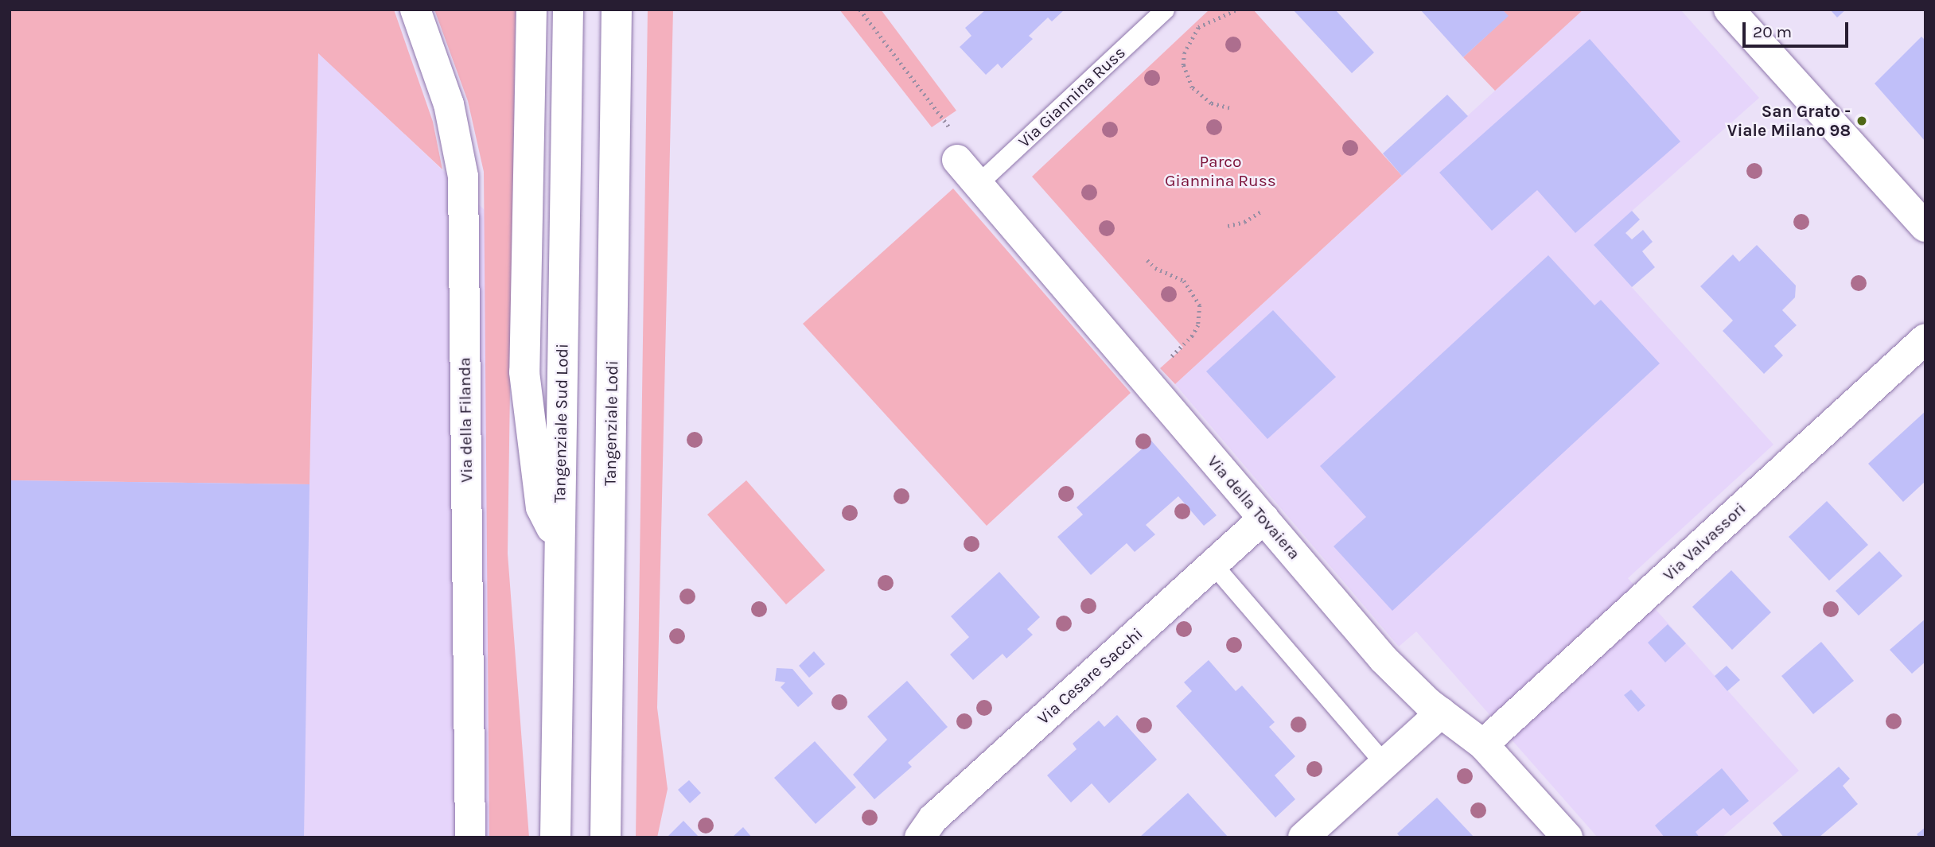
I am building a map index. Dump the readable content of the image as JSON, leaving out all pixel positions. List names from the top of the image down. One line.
{"streets":{"main road":["Via della Filanda","Tangenziale Sud Lodi","Tangenziale Lodi","Via della Tovaiera","Via Valvassori","Via Cesare Sacchi"],"lane":["Via Giannina Russ"]},"crossings":[["Via Giannina Russ","Via della Tovaiera"],["Via della Tovaiera","Via Valvassori"],["Via della Tovaiera","Via Cesare Sacchi"]],"parks":["Parco Giannina Russ"],"places":["San Grato - Viale Milano 98"],"scale_bar":"20 m"}
